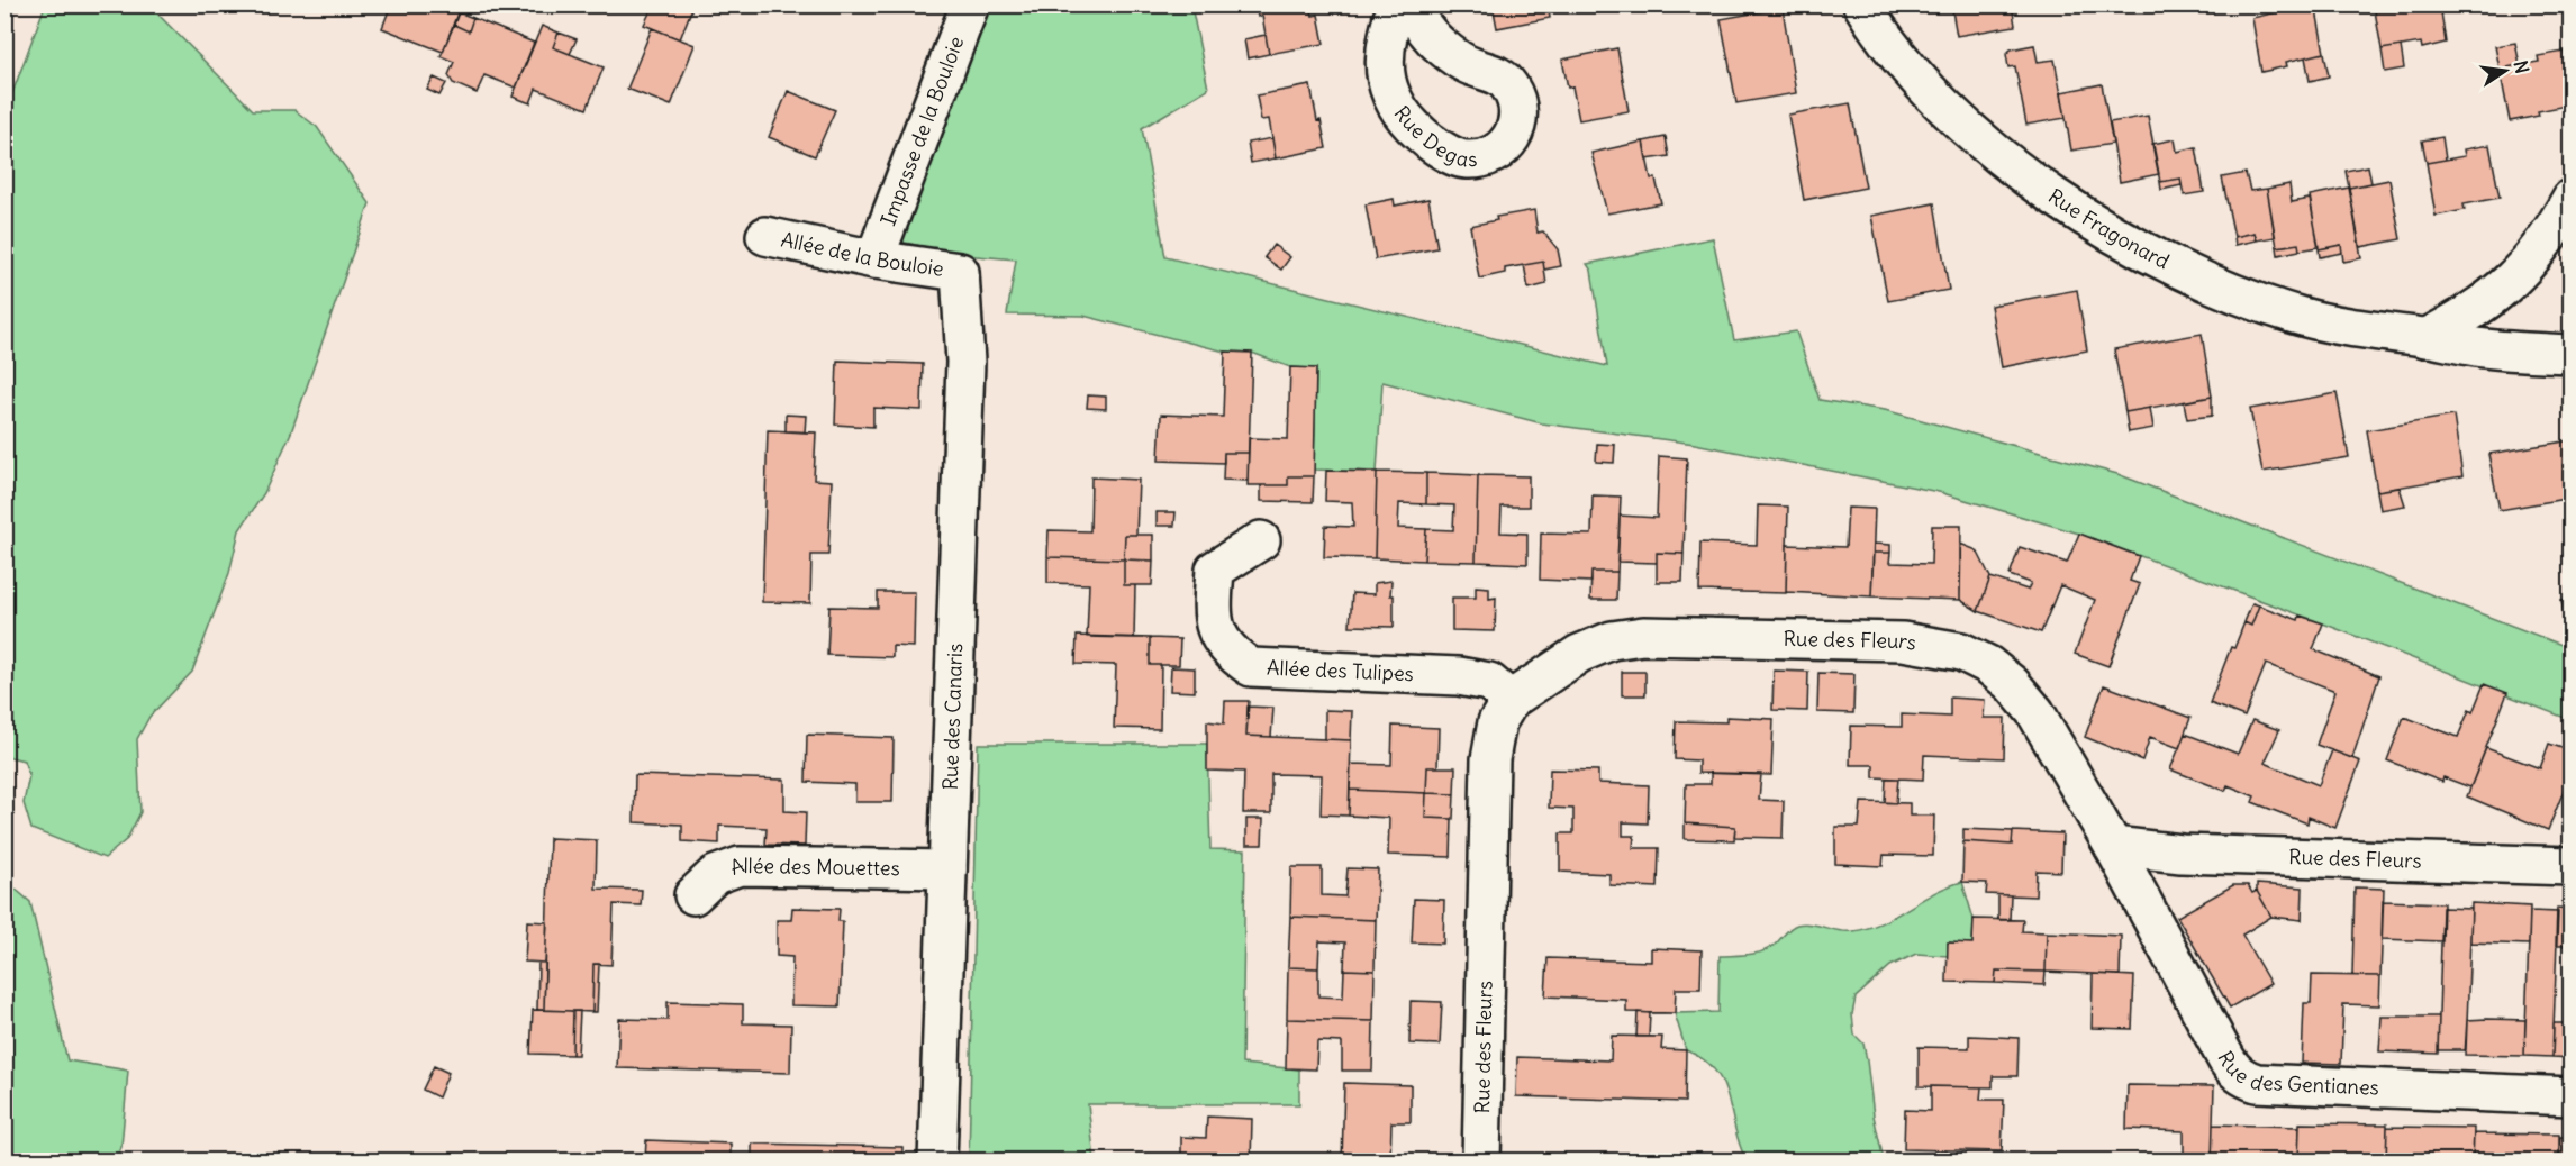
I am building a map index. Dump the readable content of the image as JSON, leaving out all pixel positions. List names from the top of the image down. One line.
{"streets":{"street":["Rue Degas","Impasse de la Bouloie","Rue Fragonard","Allée de la Bouloie","Rue des Fleurs","Allée des Tulipes","Rue des Canaris","Allée des Mouettes","Rue des Gentianes"]},"crossings":[["Impasse de la Bouloie","Allée de la Bouloie"],["Allée de la Bouloie","Rue des Canaris"],["Rue des Fleurs","Allée des Tulipes"],["Rue des Fleurs","Rue des Gentianes"],["Rue des Canaris","Allée des Mouettes"]],"north":"right"}
